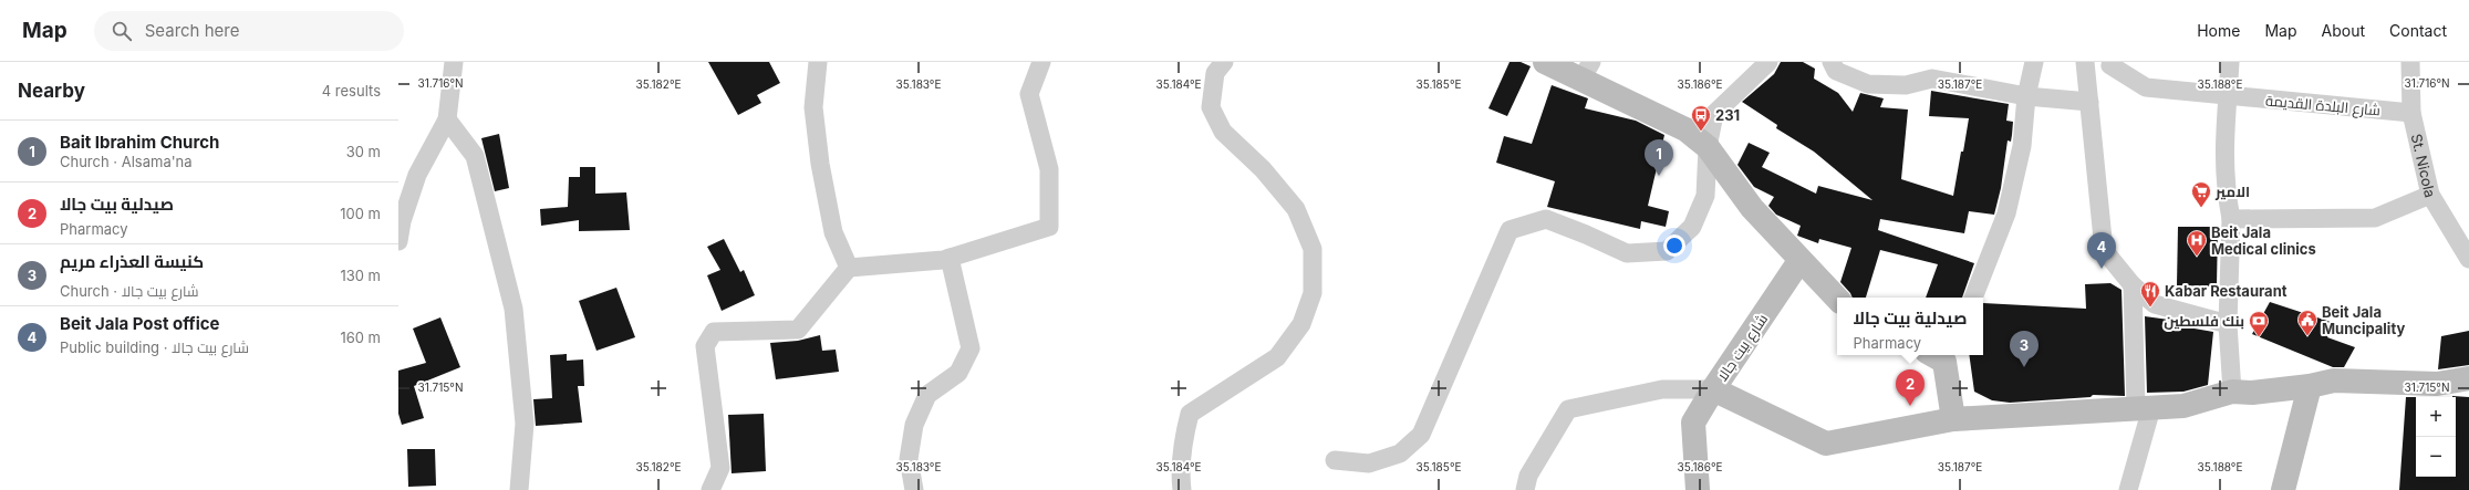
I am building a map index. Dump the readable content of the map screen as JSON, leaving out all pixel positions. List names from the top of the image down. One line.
{"streets":{"street":["شارع البلدة القديمة","St. Nicola","شارع بيت جالا"]},"crossings":[["شارع البلدة القديمة","St. Nicola"]],"places":{"bus stop":["231"],"supermarket":["الامير"],"hospital":["Beit Jala Medical clinics"],"restaurant":["Kabar Restaurant"],"public building":["Beit Jala Muncipality"],"bank":["بنك فلسطين"]},"page":{"header":"Map","search":"Search here","nav":["Home","Map","About","Contact"],"heading":["Nearby","4 results"],"list":[{"mark":"1","name":"Bait Ibrahim Church","note":"Church · Alsama'na","value":"30 m"},{"mark":"2","name":"صيدلية بيت جالا","note":"Pharmacy","value":"100 m"},{"mark":"3","name":"كنيسة العذراء مريم","note":"Church · شارع بيت جالا","value":"130 m"},{"mark":"4","name":"Beit Jala Post office","note":"Public building · شارع بيت جالا","value":"160 m"}],"pins":["1","4","3","2"],"popup":["صيدلية بيت جالا","Pharmacy"],"map_buttons":["+","−"]},"coordinates":["31.716°N","35.182°E","35.183°E","35.184°E","35.185°E","35.186°E","35.187°E","35.188°E","31.715°N"]}
